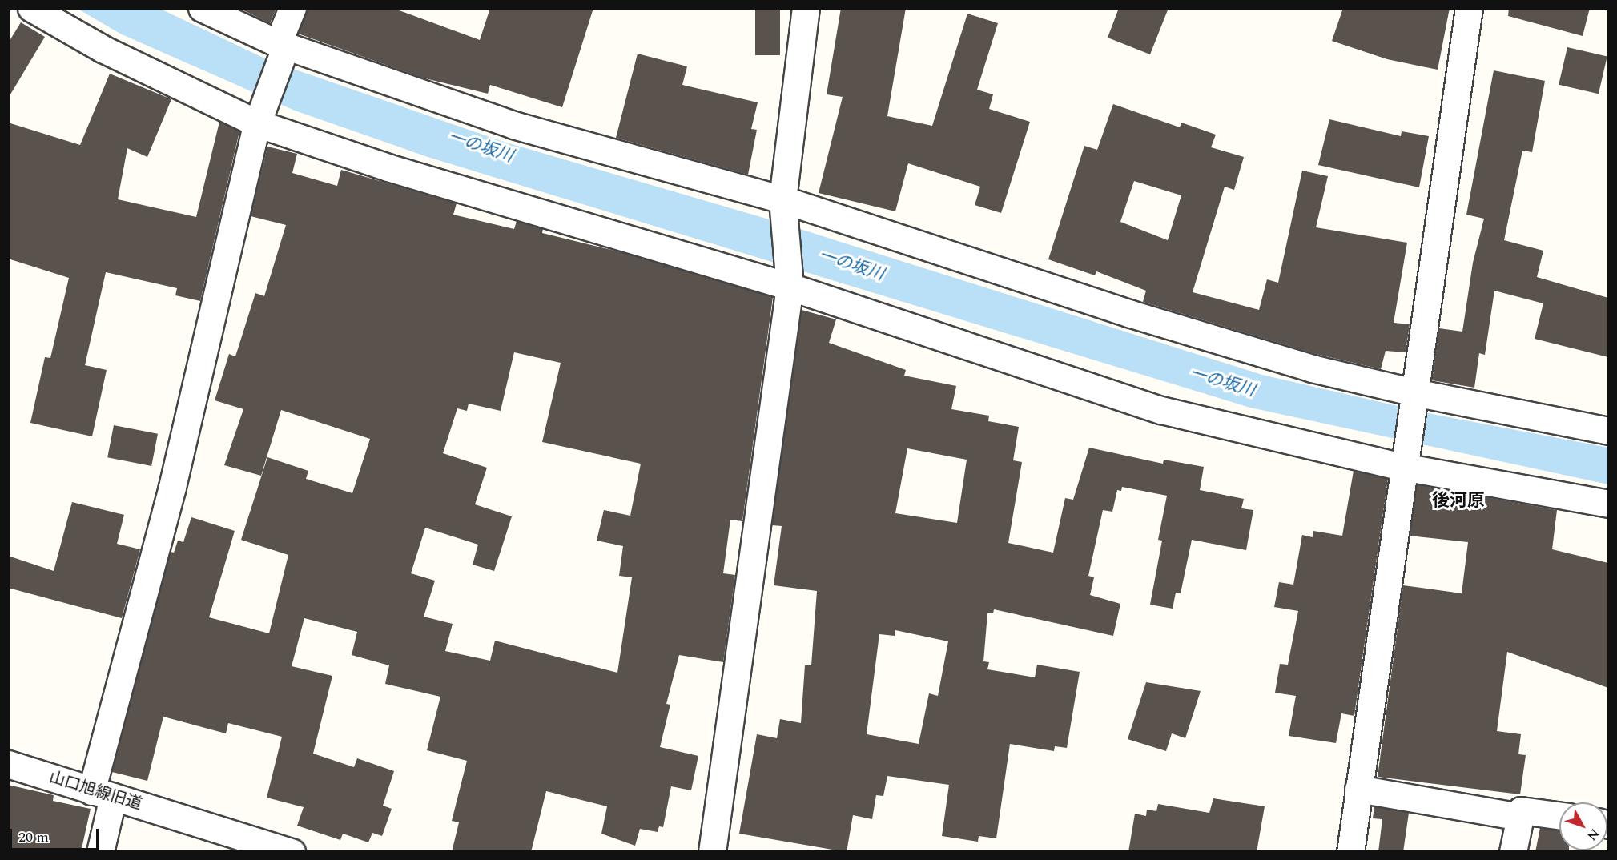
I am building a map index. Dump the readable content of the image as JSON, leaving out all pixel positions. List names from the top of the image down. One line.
{"streets":{"street":["山口旭線旧道"]},"districts":["後河原"],"water":["一の坂川"],"scale_bar":"20 m","north":"bottom right"}
